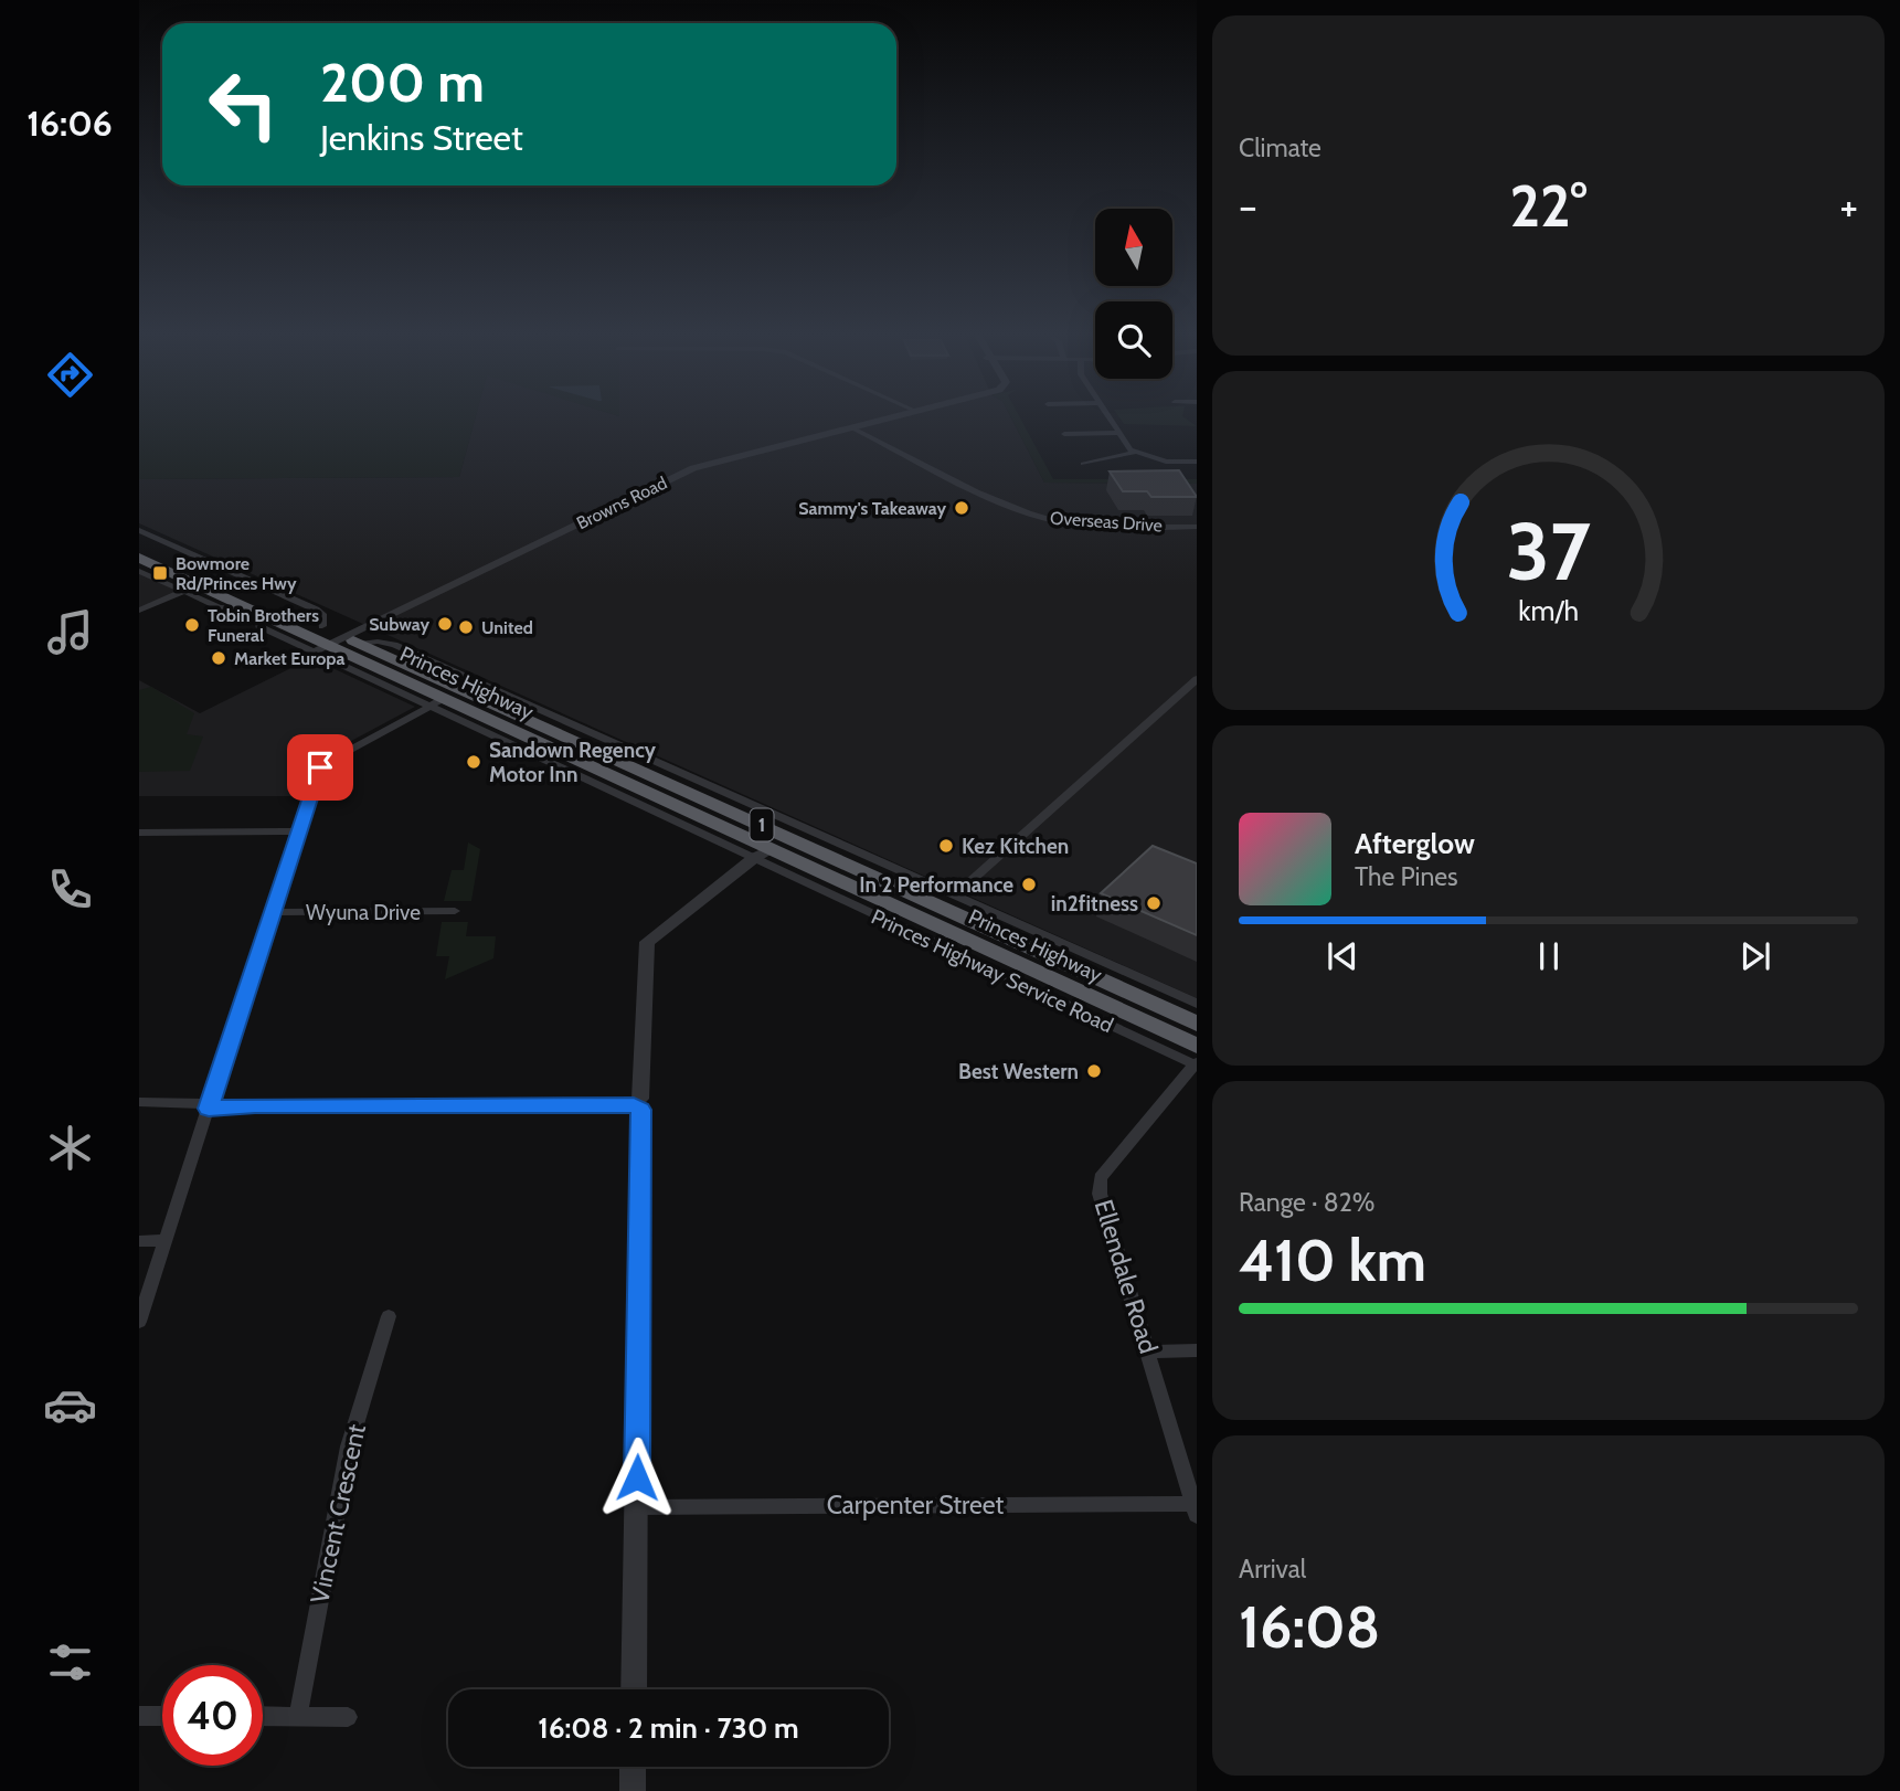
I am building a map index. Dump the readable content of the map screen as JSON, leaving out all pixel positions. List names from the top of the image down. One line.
{"streets":{"highway":["Princes Highway","1"],"street":["Browns Road","Overseas Drive","Wyuna Drive","Princes Highway Service Road","Ellendale Road","Carpenter Street","Vincent Crescent"]},"crossings":[["Browns Road","Overseas Drive"],["Browns Road","Princes Highway"],["Princes Highway","Princes Highway Service Road"],["Princes Highway","Ellendale Road"],["Princes Highway Service Road","Ellendale Road"],["Ellendale Road","Carpenter Street"]],"places":{"other":["Sammy's Takeaway","Subway","Tobin Brothers Funeral","United","Market Europa","Sandown Regency Motor Inn","Kez Kitchen","In 2 Performance","in2fitness","Best Western"],"transit":["Bowmore Rd/Princes Hwy"]},"north":"top","page":{"tabs":"16:06","tile":["Climate",["Range · 82%","410 km"],["Arrival","16:08"]],"turn":["200 m","Jenkins Street"],"heat":["−","22°","+"],"song":["Afterglow","The Pines"],"limit":"40","trip":"16:08 · 2 min · 730 m","gauge":["37","km/h"]}}
